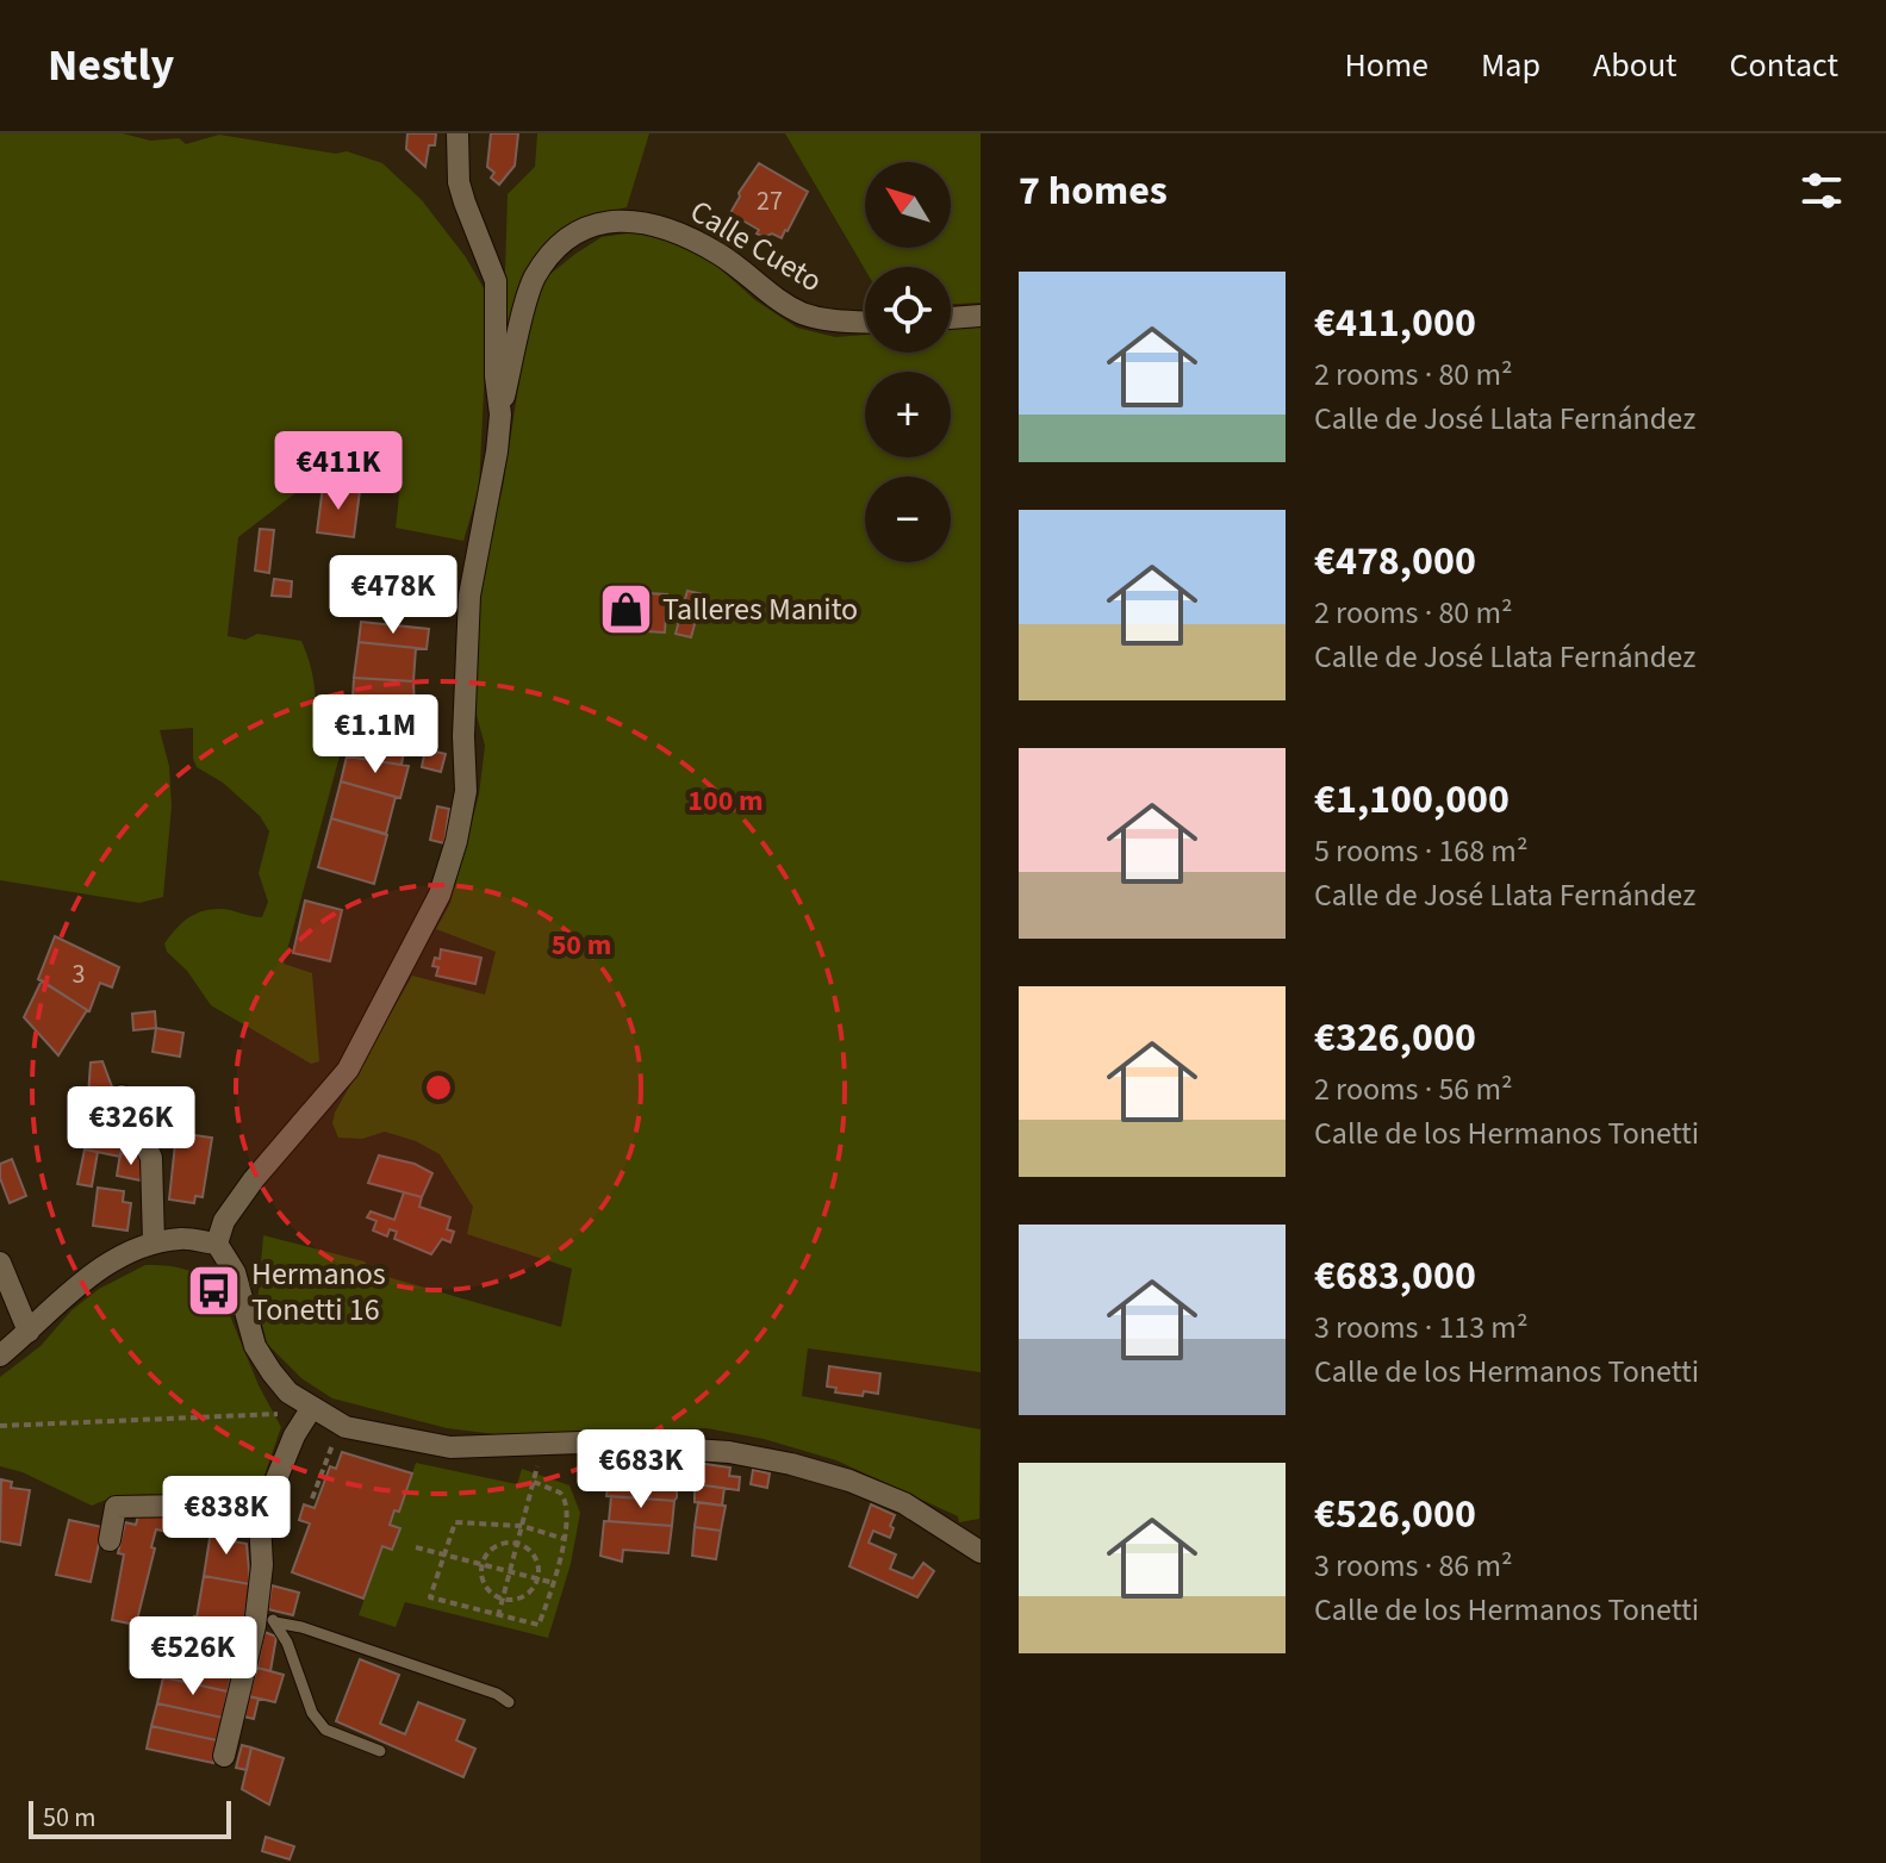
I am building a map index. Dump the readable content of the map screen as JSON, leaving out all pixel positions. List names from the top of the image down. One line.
{"streets":{"street":["Calle Cueto"]},"places":{"shop":["Talleres Manito"],"bus stop":["Hermanos Tonetti 16"]},"house_numbers":["27","3"],"scale_bar":"50 m","north":"top left","page":{"header":"Nestly","nav":["Home","Map","About","Contact"],"heading":"7 homes","map_buttons":["+","−"],"list":[{"name":"€411,000","note":"2 rooms · 80 m² · Calle de José Llata Fernández"},{"name":"€478,000","note":"2 rooms · 80 m² · Calle de José Llata Fernández"},{"name":"€1,100,000","note":"5 rooms · 168 m² · Calle de José Llata Fernández"},{"name":"€326,000","note":"2 rooms · 56 m² · Calle de los Hermanos Tonetti"},{"name":"€683,000","note":"3 rooms · 113 m² · Calle de los Hermanos Tonetti"},{"name":"€526,000","note":"3 rooms · 86 m² · Calle de los Hermanos Tonetti"}],"price":["€411K","€478K","€1.1M","€326K","€683K","€838K","€526K"],"scale":"50 m"},"rings":["100 m","50 m"]}
